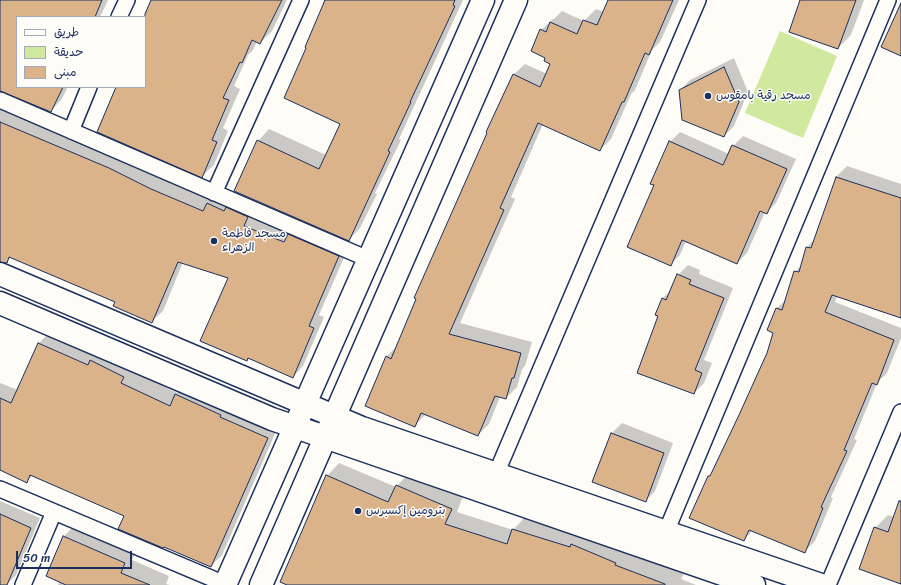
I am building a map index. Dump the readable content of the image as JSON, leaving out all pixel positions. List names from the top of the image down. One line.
{"places":["مسجد رقية بامقوس","مسجد فاطمة الزهراء","بترومين إكسبرس"],"legend":["طريق","حديقة","مبنى"],"scale_bar":"50 m"}
